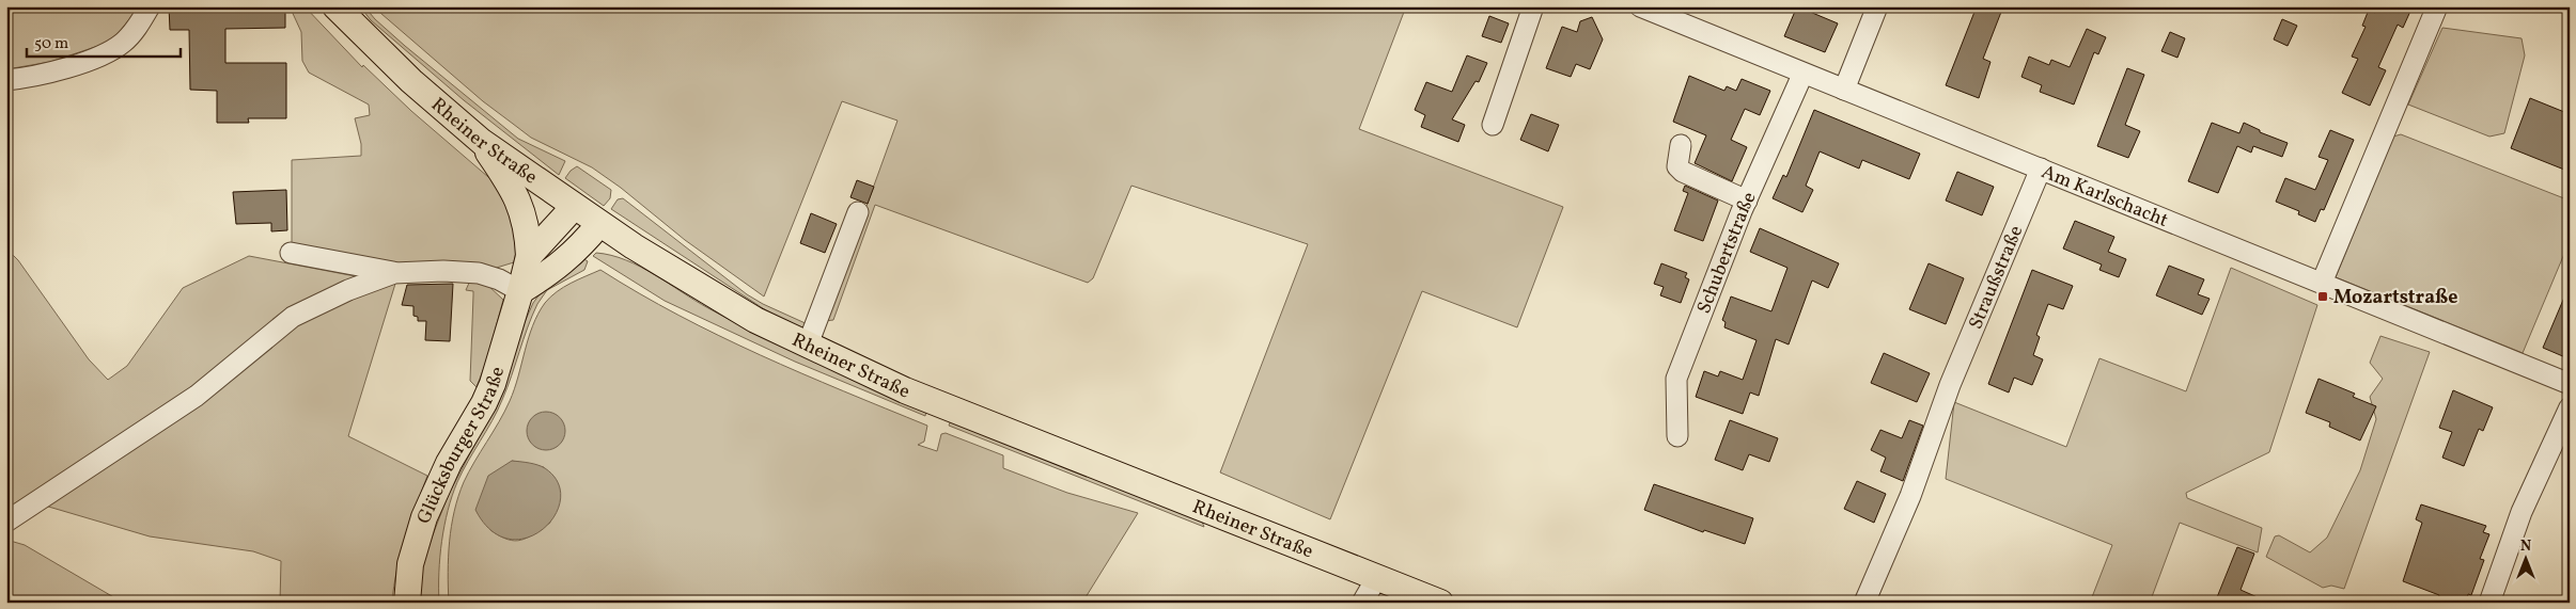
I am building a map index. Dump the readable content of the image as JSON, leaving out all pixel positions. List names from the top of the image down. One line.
{"streets":{"main road":["Rheiner Straße","Glücksburger Straße"],"street":["Am Karlschacht","Schubertstraße","Straußstraße"]},"crossings":[["Am Karlschacht","Schubertstraße"],["Am Karlschacht","Straußstraße"]],"places":{"transit":["Mozartstraße"]},"scale_bar":"50 m","north":"top"}
